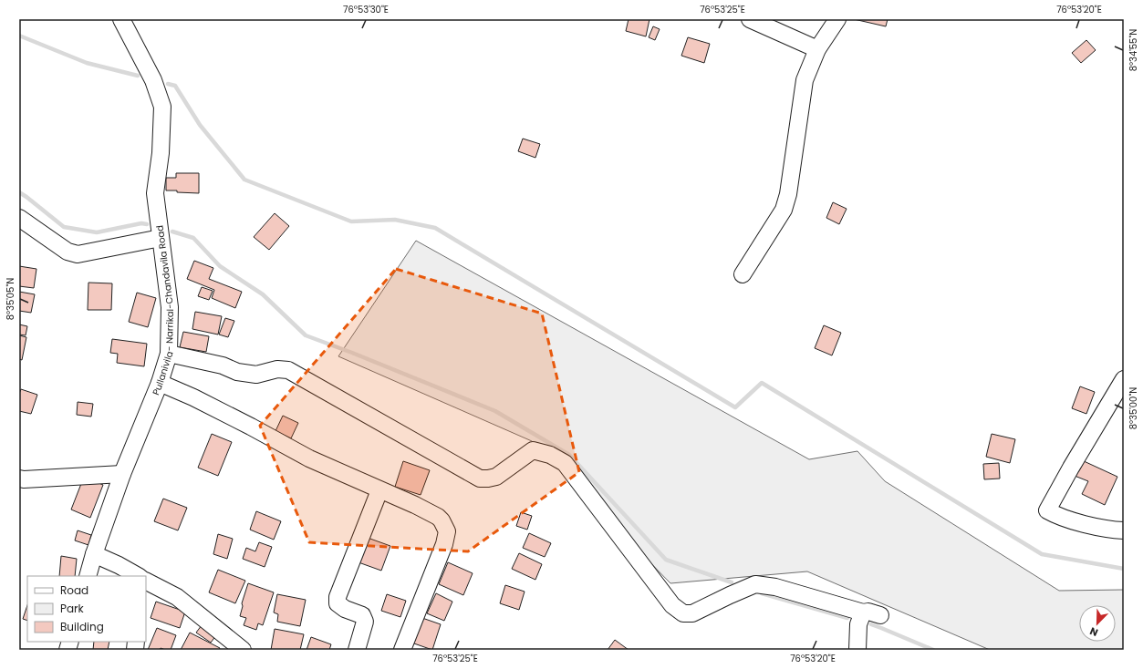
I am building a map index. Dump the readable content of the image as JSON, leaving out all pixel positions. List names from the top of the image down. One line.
{"streets":{"street":["Pullanivila- Narrikal-Chandavila Road"]},"legend":["Road","Park","Building"],"north":"bottom left","coordinates":["76°53'30\"E","76°53'25\"E","76°53'20\"E","8°34'55\"N","8°35'05\"N","8°35'00\"N"]}
